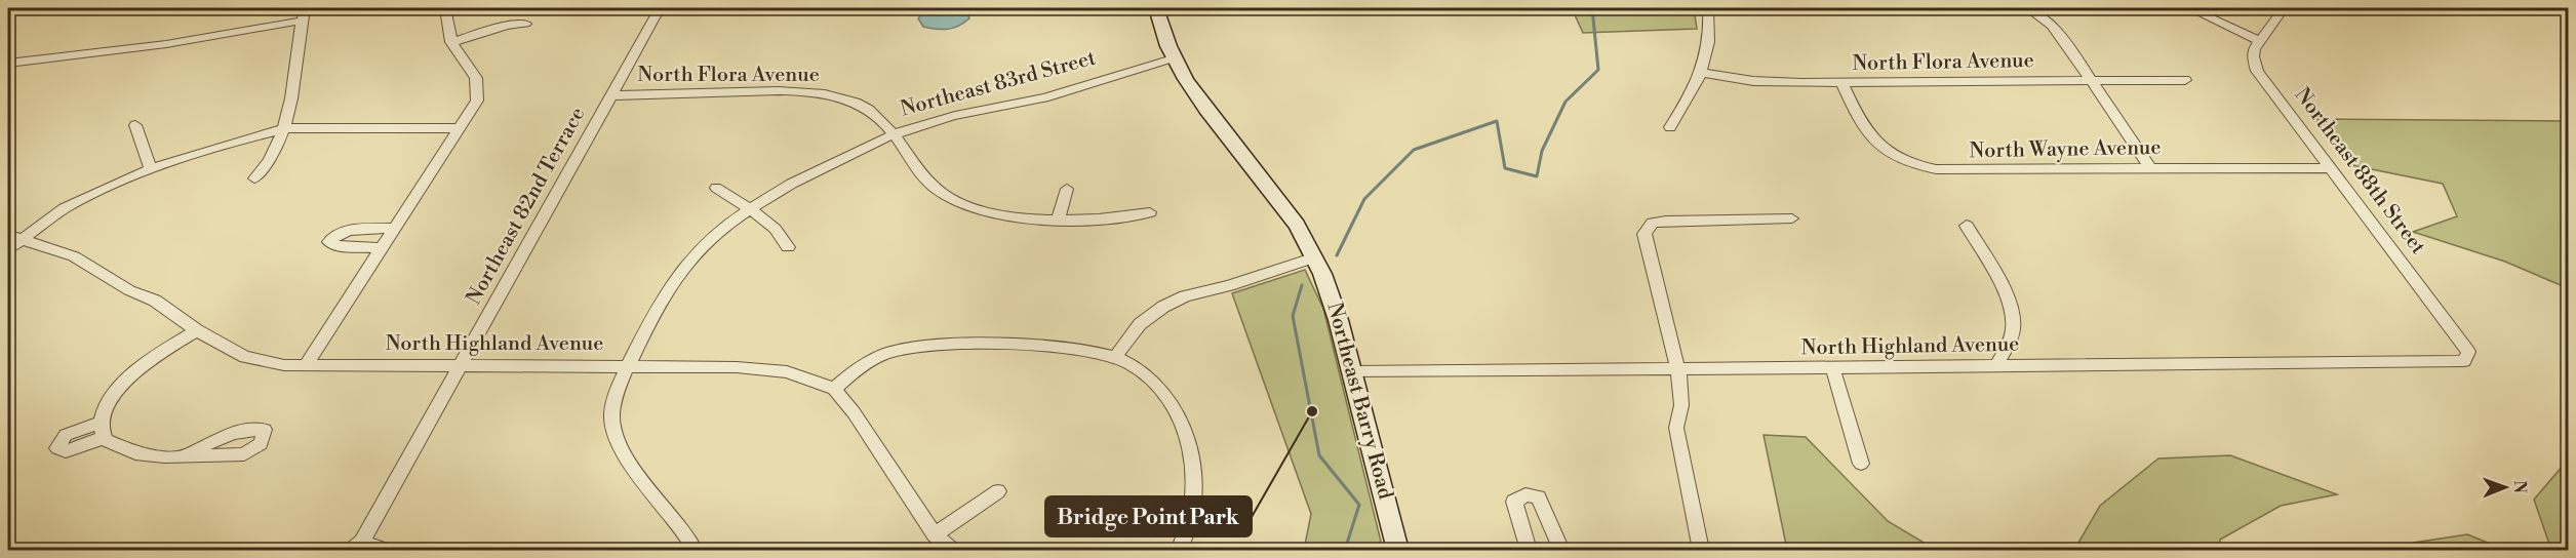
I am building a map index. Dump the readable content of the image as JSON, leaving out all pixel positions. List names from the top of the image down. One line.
{"streets":{"main road":["Northeast Barry Road"],"street":["North Flora Avenue","Northeast 83rd Street","North Wayne Avenue","Northeast 88th Street","Northeast 82nd Terrace","North Highland Avenue"]},"crossings":[["North Flora Avenue","Northeast 83rd Street"],["North Flora Avenue","North Wayne Avenue"],["North Flora Avenue","Northeast 82nd Terrace"],["Northeast 83rd Street","North Highland Avenue"],["Northeast 83rd Street","Northeast Barry Road"],["North Wayne Avenue","Northeast 88th Street"],["Northeast 88th Street","North Highland Avenue"],["Northeast 82nd Terrace","North Highland Avenue"],["North Highland Avenue","Northeast Barry Road"]],"places":["Bridge Point Park"],"north":"right"}
